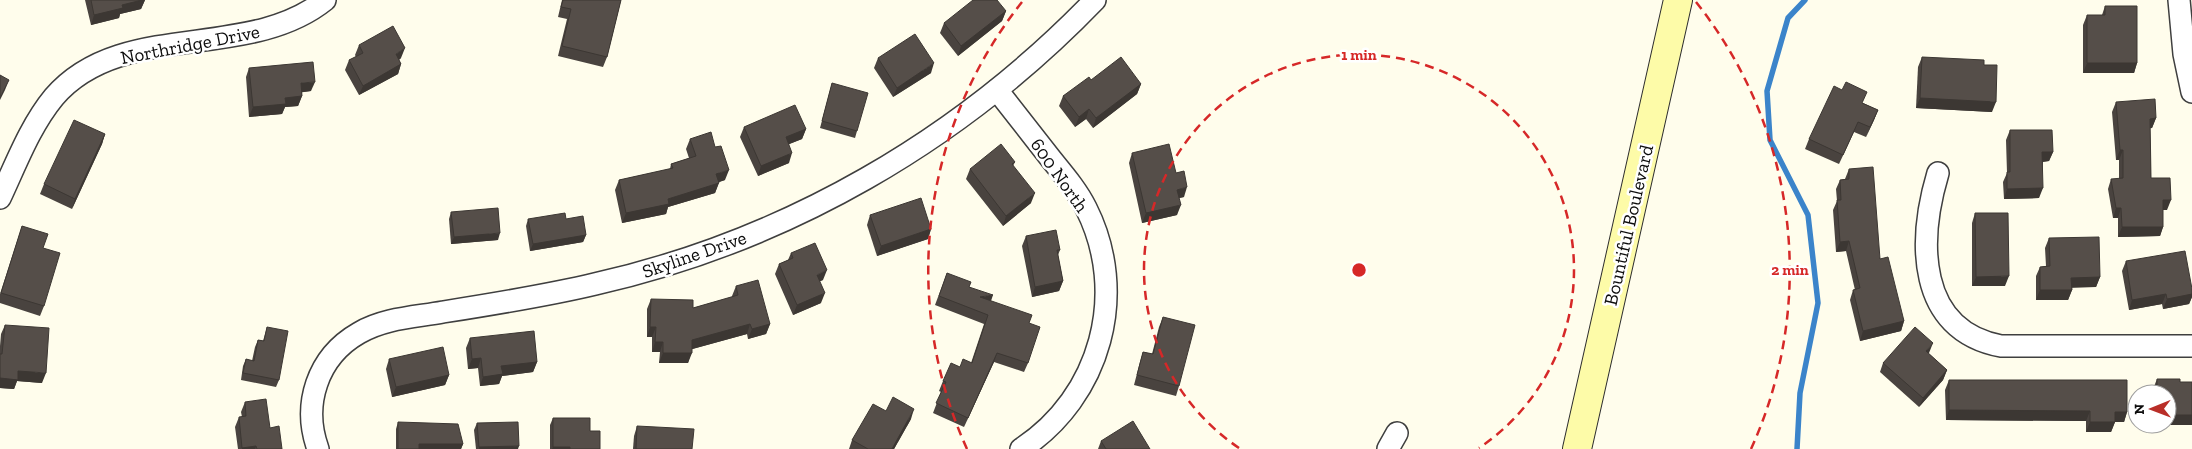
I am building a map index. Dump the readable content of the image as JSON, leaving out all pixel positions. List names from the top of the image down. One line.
{"streets":{"main road":["Bountiful Boulevard"],"street":["Northridge Drive","600 North","Skyline Drive"]},"crossings":[["600 North","Skyline Drive"]],"north":"left","rings":["1 min","2 min"]}
